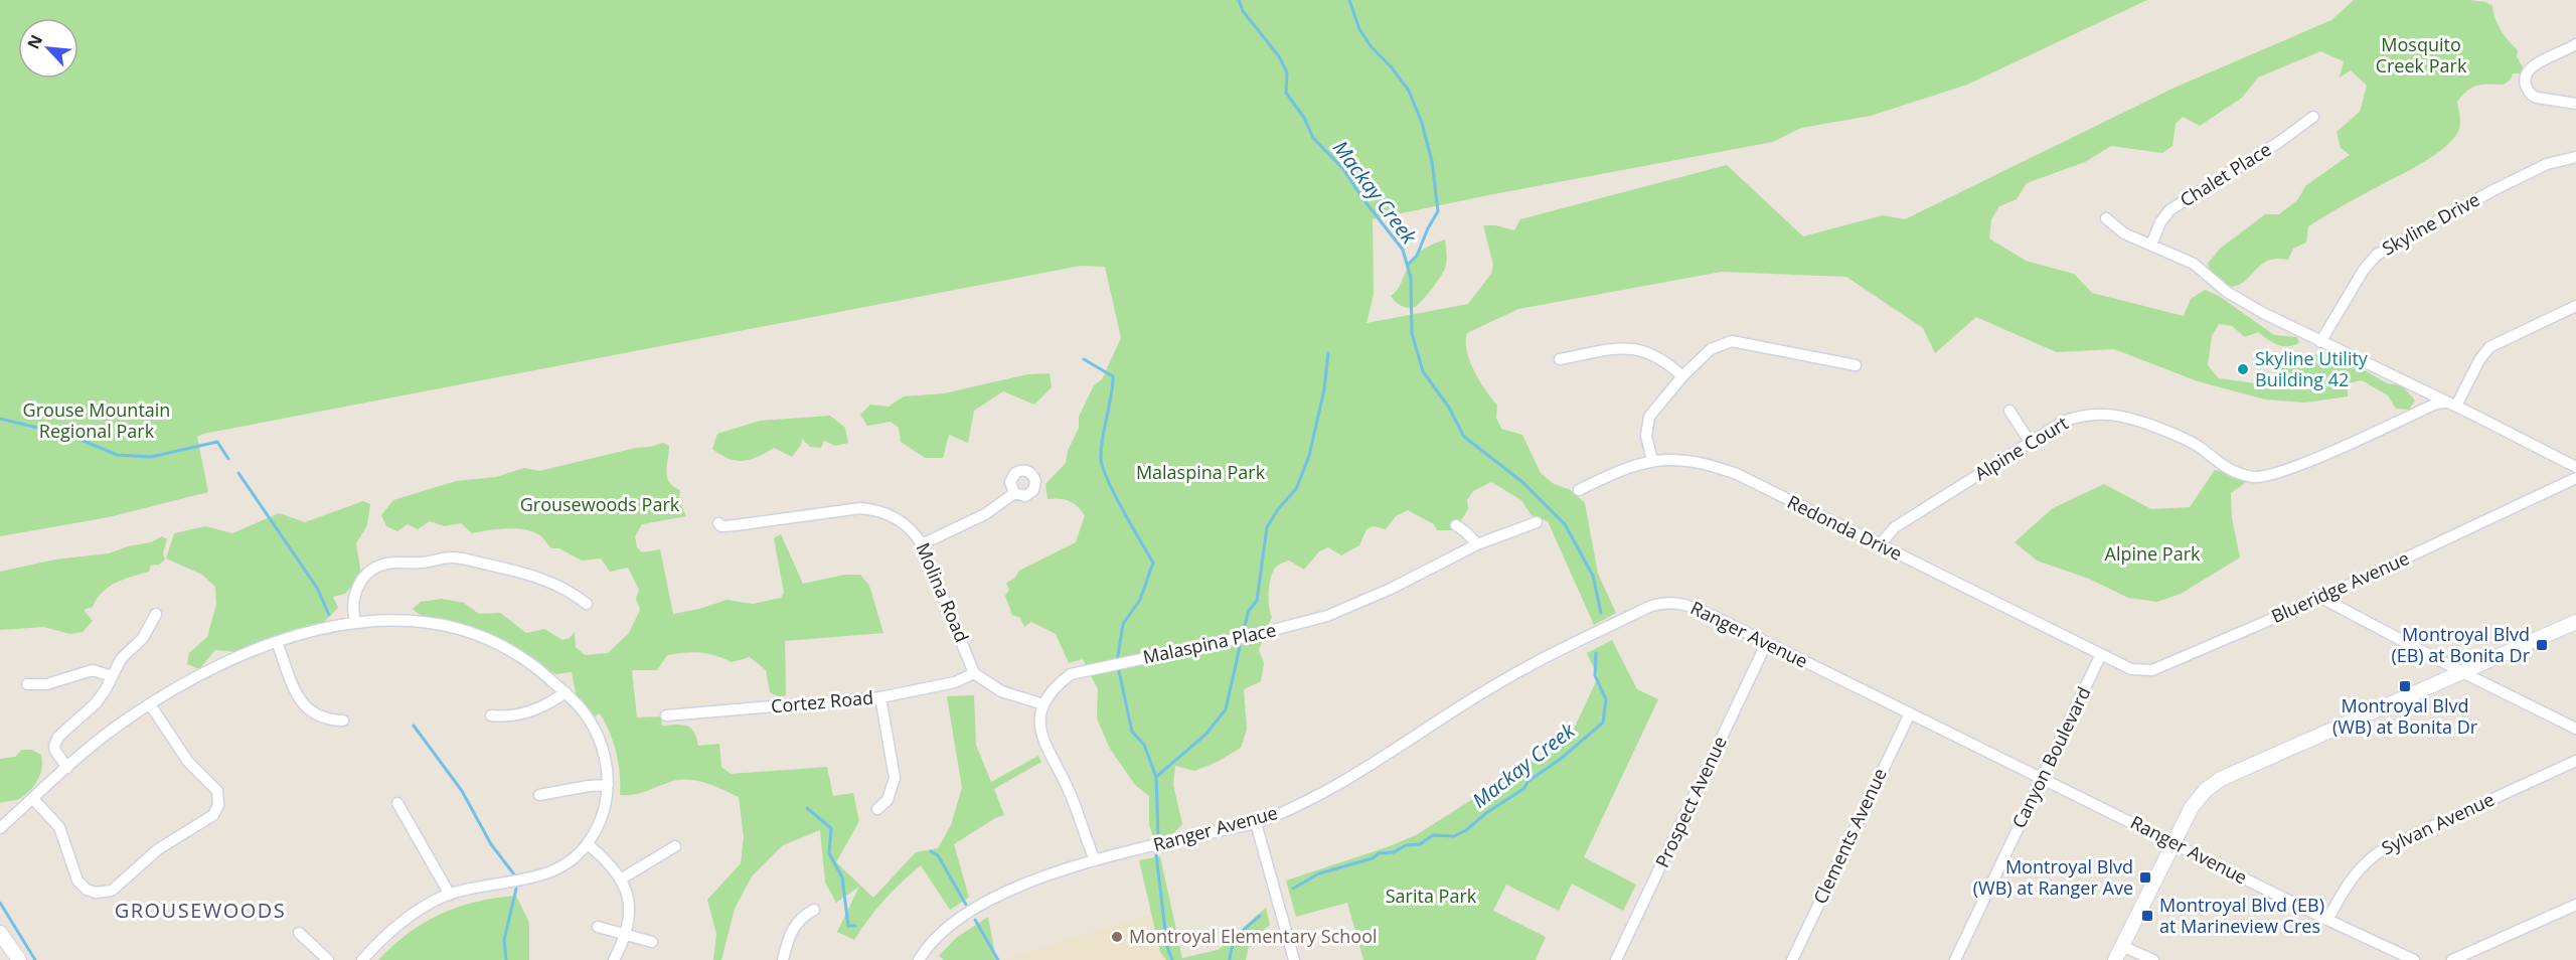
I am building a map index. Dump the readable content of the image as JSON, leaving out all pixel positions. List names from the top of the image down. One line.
{"streets":{"street":["Chalet Place","Skyline Drive","Alpine Court","Redonda Drive","Blueridge Avenue","Molina Road","Ranger Avenue","Malaspina Place","Cortez Road","Canyon Boulevard","Prospect Avenue","Sylvan Avenue","Clements Avenue"]},"crossings":[["Alpine Court","Redonda Drive"],["Redonda Drive","Blueridge Avenue"],["Redonda Drive","Canyon Boulevard"],["Blueridge Avenue","Canyon Boulevard"],["Molina Road","Cortez Road"],["Ranger Avenue","Canyon Boulevard"],["Ranger Avenue","Prospect Avenue"],["Ranger Avenue","Sylvan Avenue"],["Ranger Avenue","Clements Avenue"]],"districts":["GROUSEWOODS"],"water":["Mackay Creek"],"parks":["Mosquito Creek Park","Grouse Mountain Regional Park","Malaspina Park","Grousewoods Park","Alpine Park","Sarita Park"],"places":{"other":["Skyline Utility Building 42","Montroyal Elementary School"],"transit":["Montroyal Blvd (EB) at Bonita Dr","Montroyal Blvd (WB) at Bonita Dr","Montroyal Blvd (WB) at Ranger Ave","Montroyal Blvd (EB) at Marineview Cres"]},"north":"top left"}
